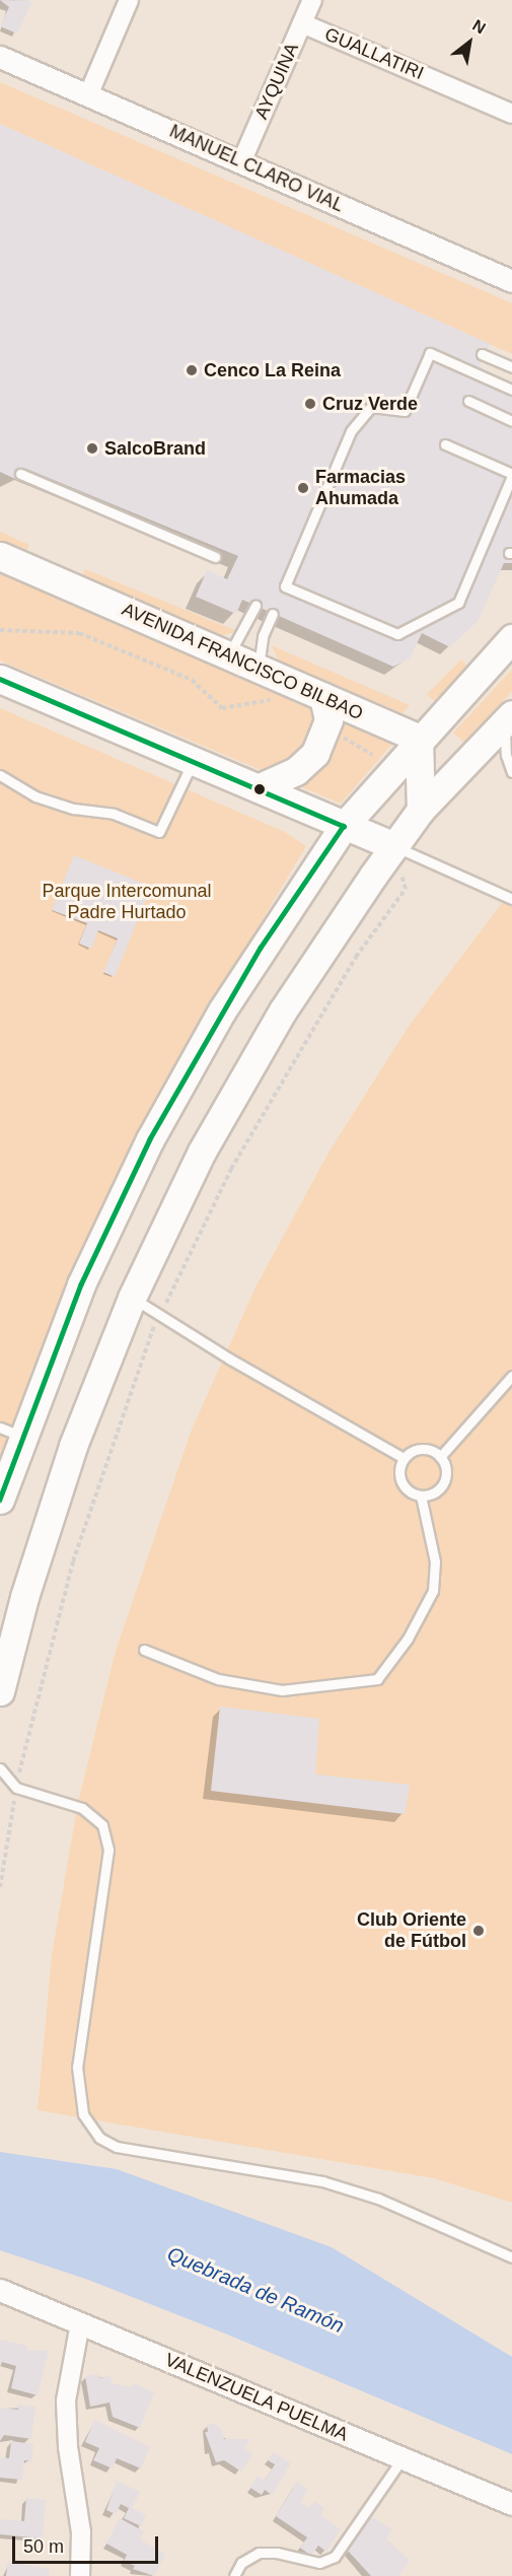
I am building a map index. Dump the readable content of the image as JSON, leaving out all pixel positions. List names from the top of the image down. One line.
{"streets":{"main road":["AVENIDA FRANCISCO BILBAO"],"street":["GUALLATIRI","AYQUINA","MANUEL CLARO VIAL","VALENZUELA PUELMA"]},"crossings":[["GUALLATIRI","AYQUINA"],["AYQUINA","MANUEL CLARO VIAL"]],"water":["Quebrada de Ramón"],"parks":["Parque Intercomunal Padre Hurtado"],"places":["Cenco La Reina","Cruz Verde","SalcoBrand","Farmacias Ahumada","Club Oriente de Fútbol"],"scale_bar":"50 m","north":"top right"}
